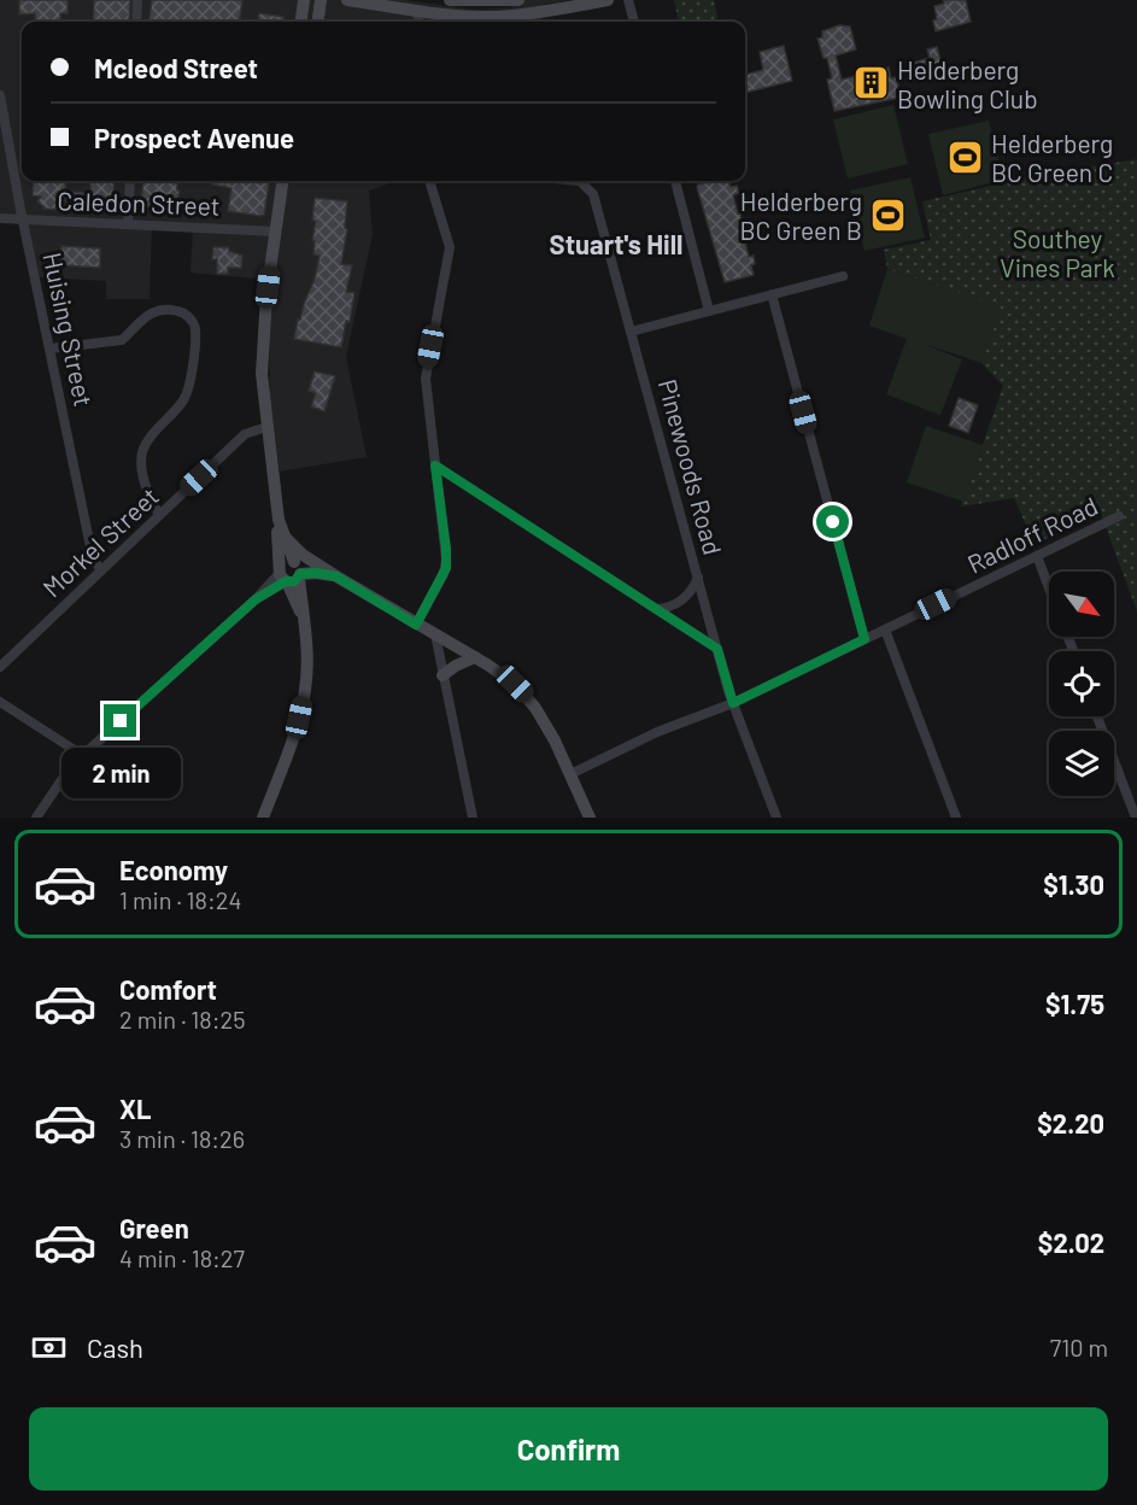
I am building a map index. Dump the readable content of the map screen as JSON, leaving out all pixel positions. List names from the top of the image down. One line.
{"streets":{"street":["Caledon Street","Huising Street","Pinewoods Road","Radloff Road","Morkel Street"]},"crossings":[["Caledon Street","Huising Street"],["Huising Street","Morkel Street"],["Pinewoods Road","Radloff Road"]],"districts":["Stuart's Hill"],"parks":["Southey Vines Park"],"places":{"building":["Helderberg Bowling Club"],"sports":["Helderberg BC Green C","Helderberg BC Green B"]},"north":"bottom right","page":{"banner":["Mcleod Street","Prospect Avenue"],"bubble":"2 min","list":[{"name":"Economy","note":"1 min · 18:24","value":"$1.30"},{"name":"Comfort","note":"2 min · 18:25","value":"$1.75"},{"name":"XL","note":"3 min · 18:26","value":"$2.20"},{"name":"Green","note":"4 min · 18:27","value":"$2.02"}],"pay":["Cash","710 m"],"buttons":"Confirm"}}
